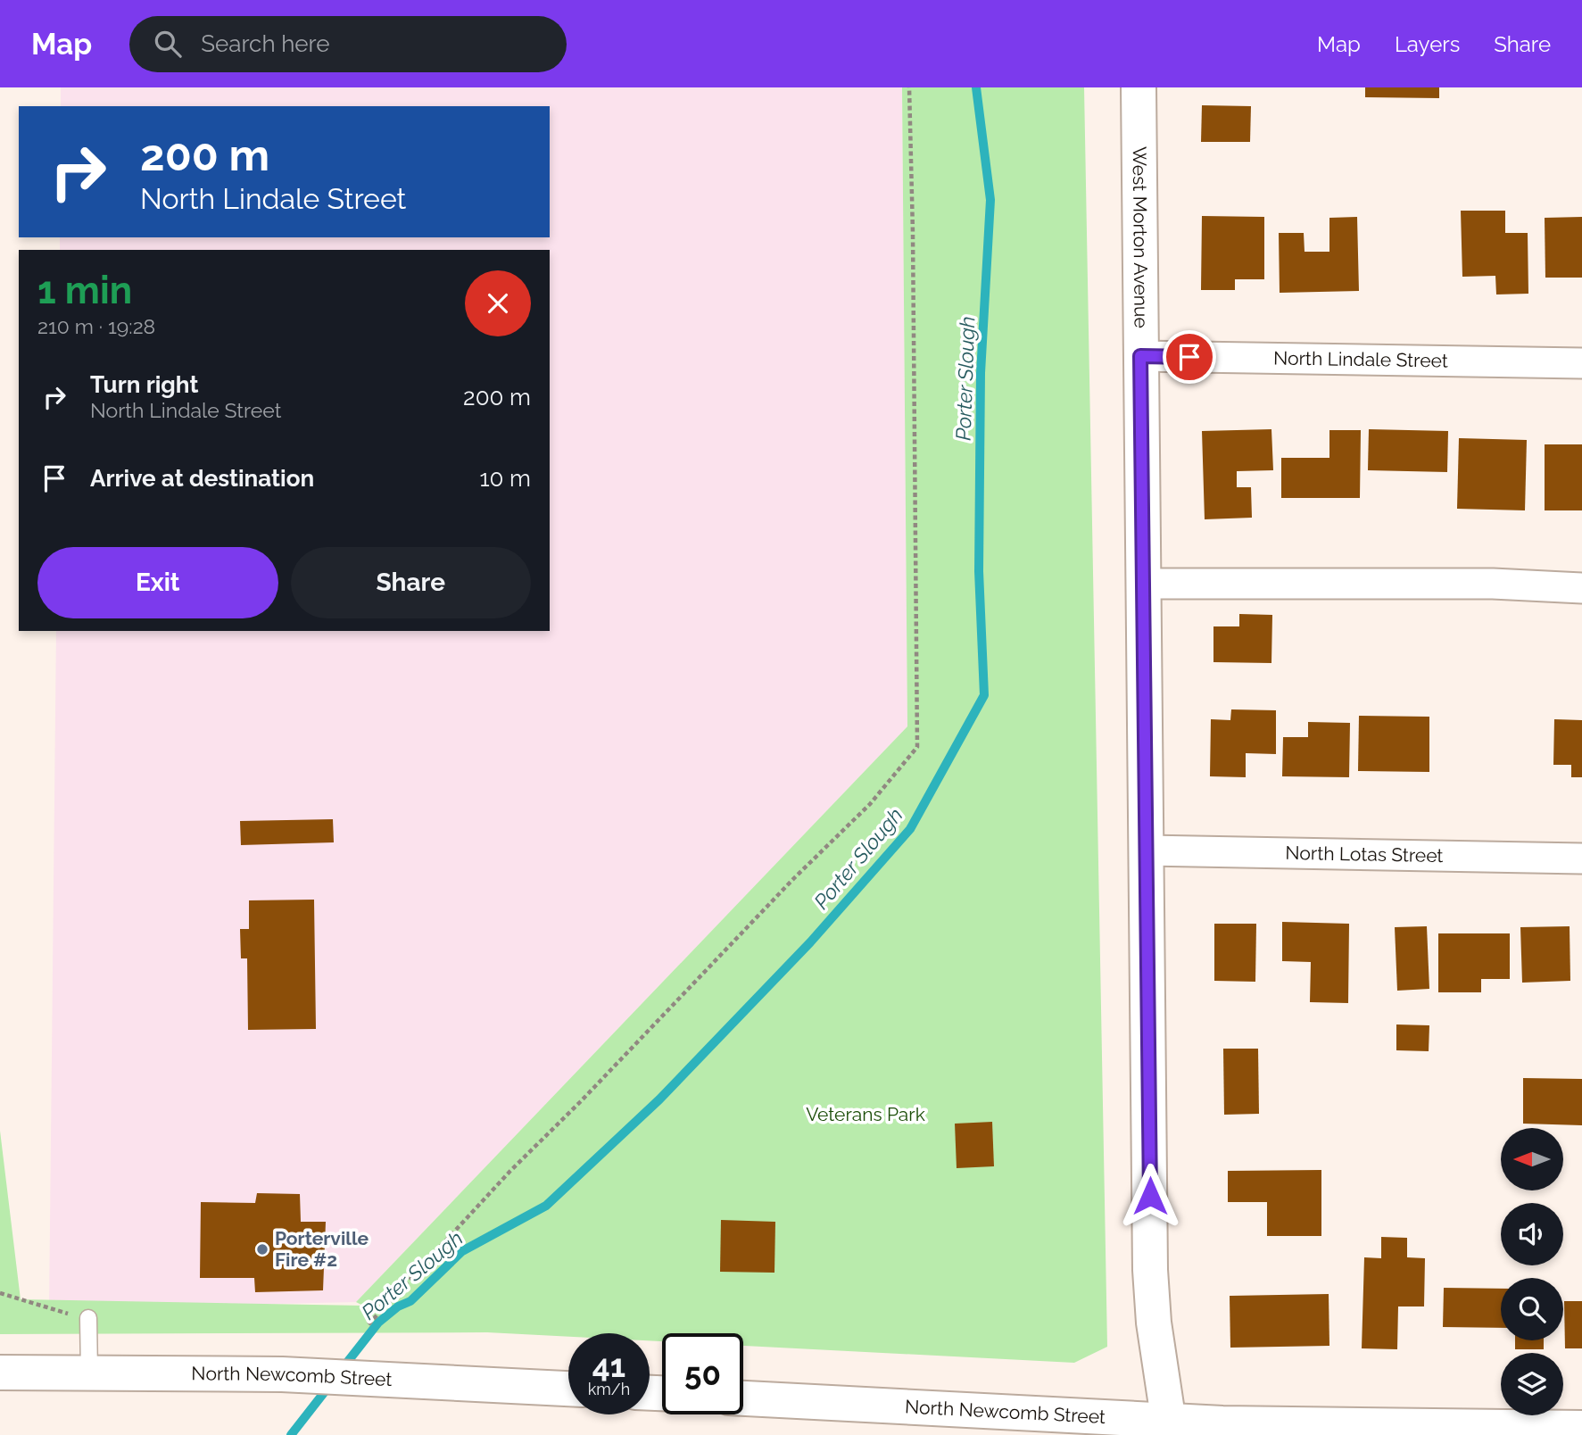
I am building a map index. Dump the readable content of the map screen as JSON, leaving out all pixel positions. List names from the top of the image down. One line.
{"streets":{"main road":["West Morton Avenue","North Newcomb Street"],"street":["North Lindale Street","North Lotas Street"]},"crossings":[["West Morton Avenue","North Lindale Street"],["West Morton Avenue","North Lotas Street"],["West Morton Avenue","North Newcomb Street"]],"water":["Porter Slough"],"parks":["Veterans Park"],"places":["Porterville Fire #2"],"north":"left","page":{"header":"Map","search":"Search here","nav":["Map","Layers","Share"],"turn":["200 m","North Lindale Street"],"heading":["1 min","210 m · 19:28"],"list":[{"name":"Turn right","note":"North Lindale Street","value":"200 m"},{"name":"Arrive at destination","value":"10 m"}],"buttons":["Exit","Share"],"speed":"41 km/h","limit":"50"}}
